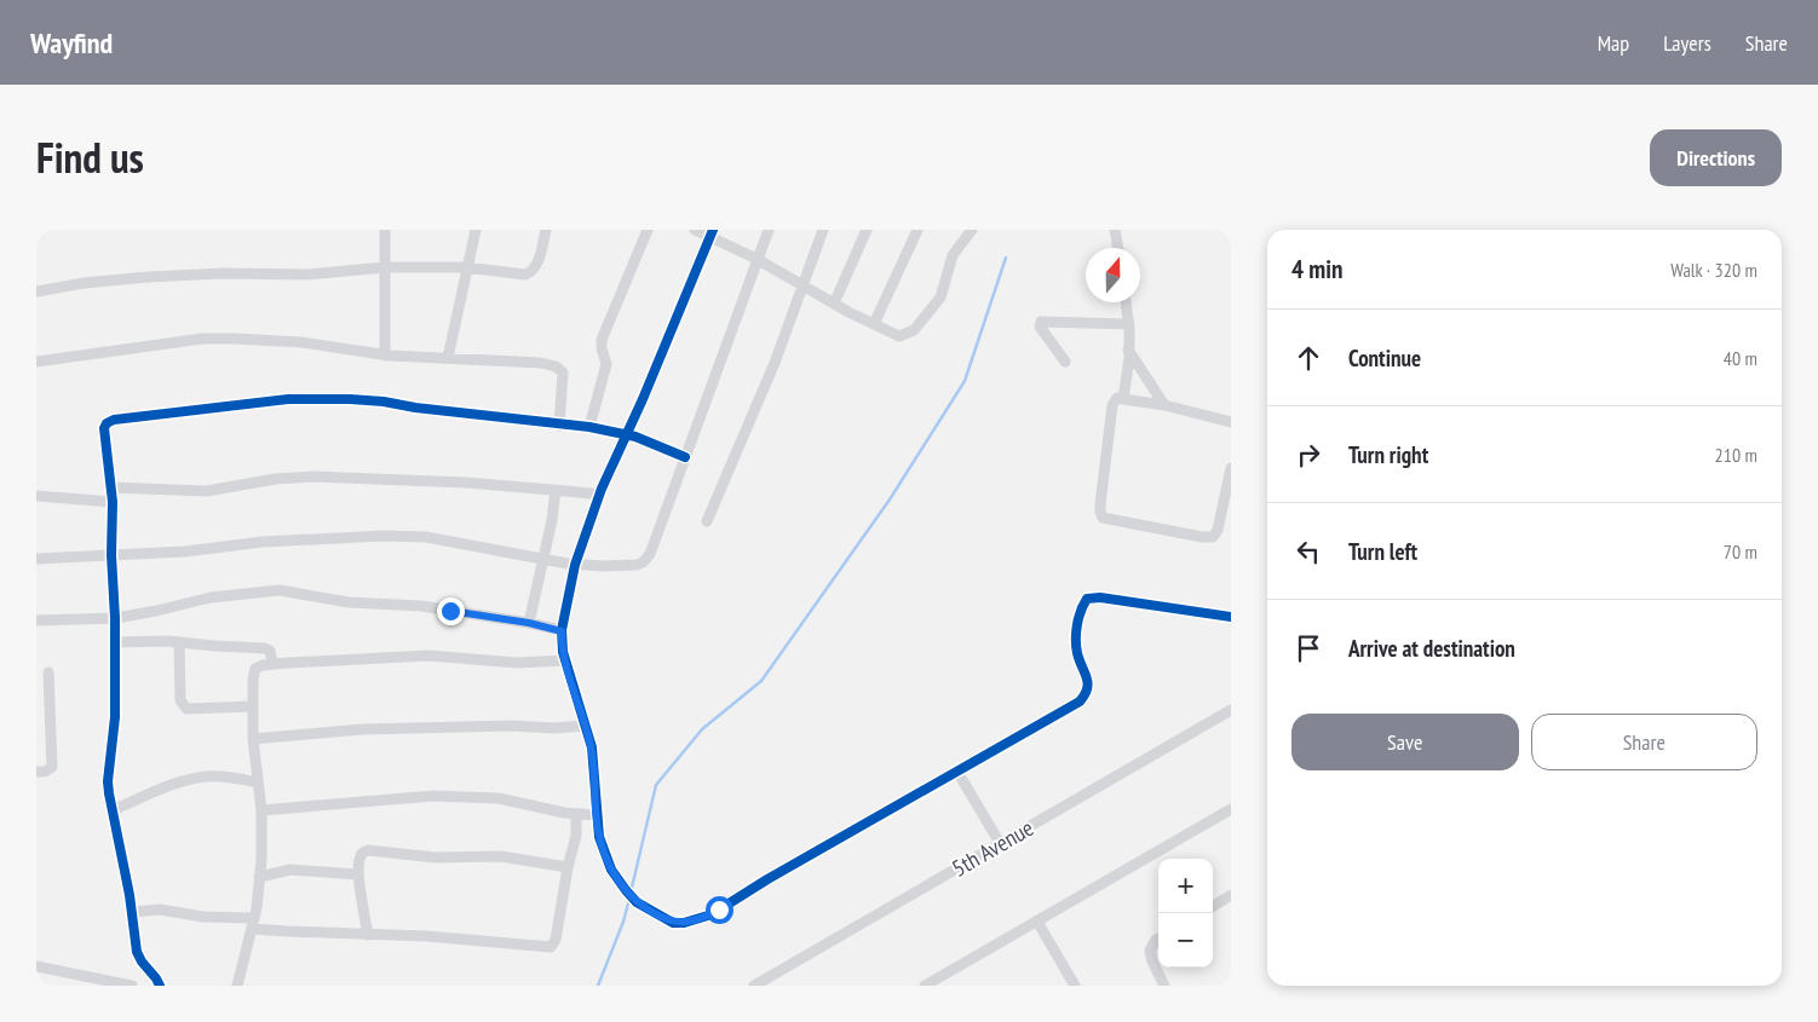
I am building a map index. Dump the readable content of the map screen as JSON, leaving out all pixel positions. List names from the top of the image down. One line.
{"streets":{"street":["5th Avenue"]},"north":"top","page":{"header":"Wayfind","nav":["Map","Layers","Share"],"title":"Find us","buttons":["Directions",["Save","Share"]],"heading":["4 min","Walk · 320 m"],"list":[["Continue","40 m"],["Turn right","210 m"],["Turn left","70 m"],"Arrive at destination"],"map_buttons":["+","−"]}}
